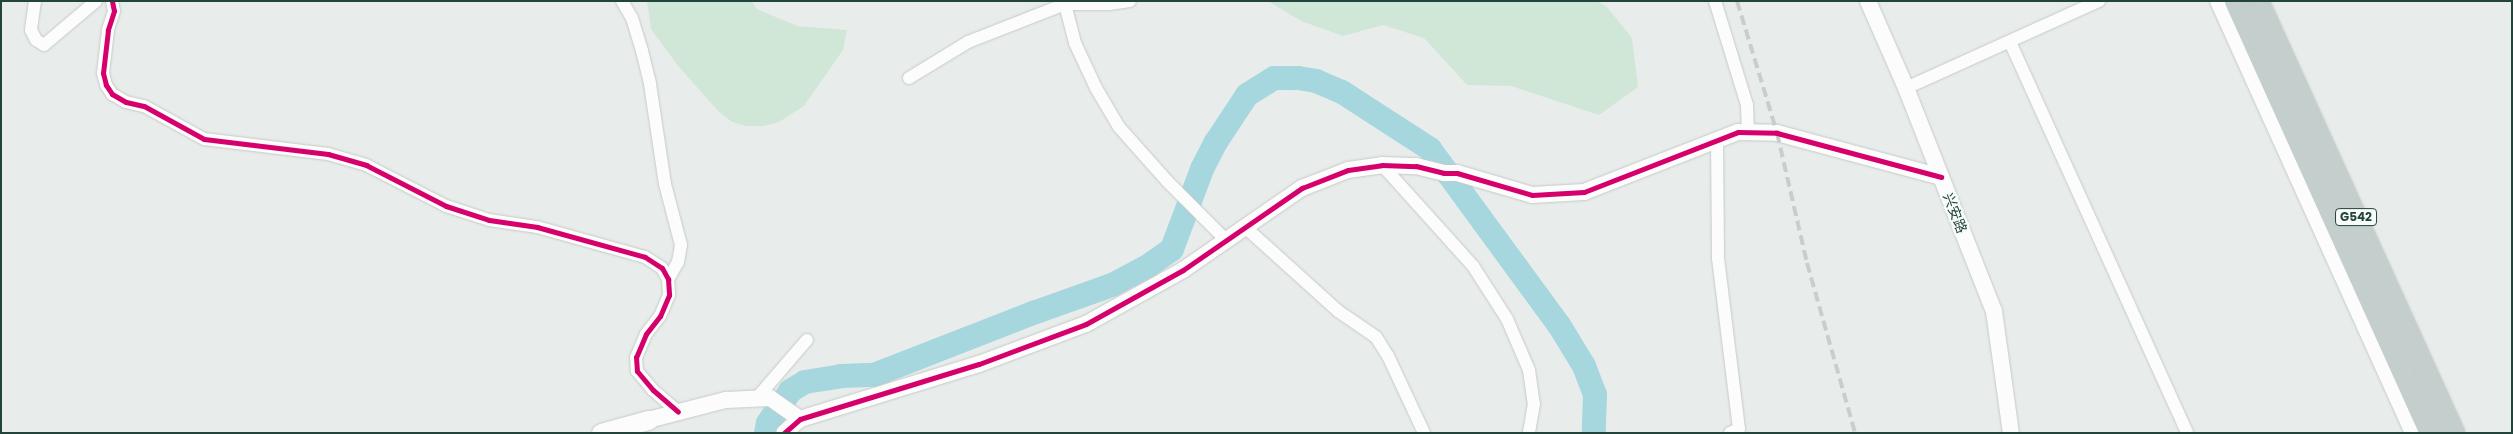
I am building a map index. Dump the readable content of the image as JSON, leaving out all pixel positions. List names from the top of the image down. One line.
{"streets":{"highway":["G542"],"street":["兴安路"]}}
